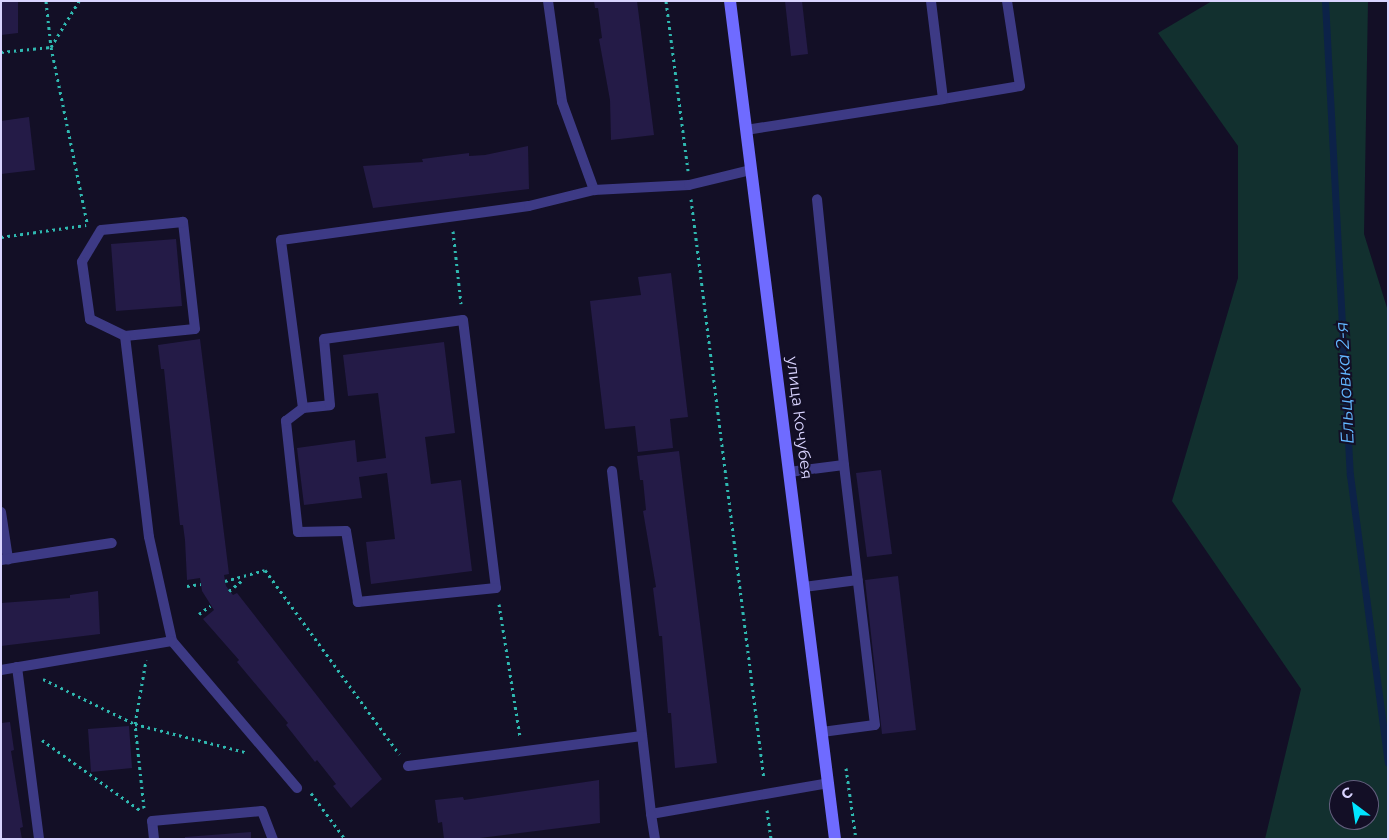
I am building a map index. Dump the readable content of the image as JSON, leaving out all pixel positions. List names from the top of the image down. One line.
{"streets":{"street":["улица Кочубея"]},"water":["Ельцовка 2-я"],"north":"top left"}
